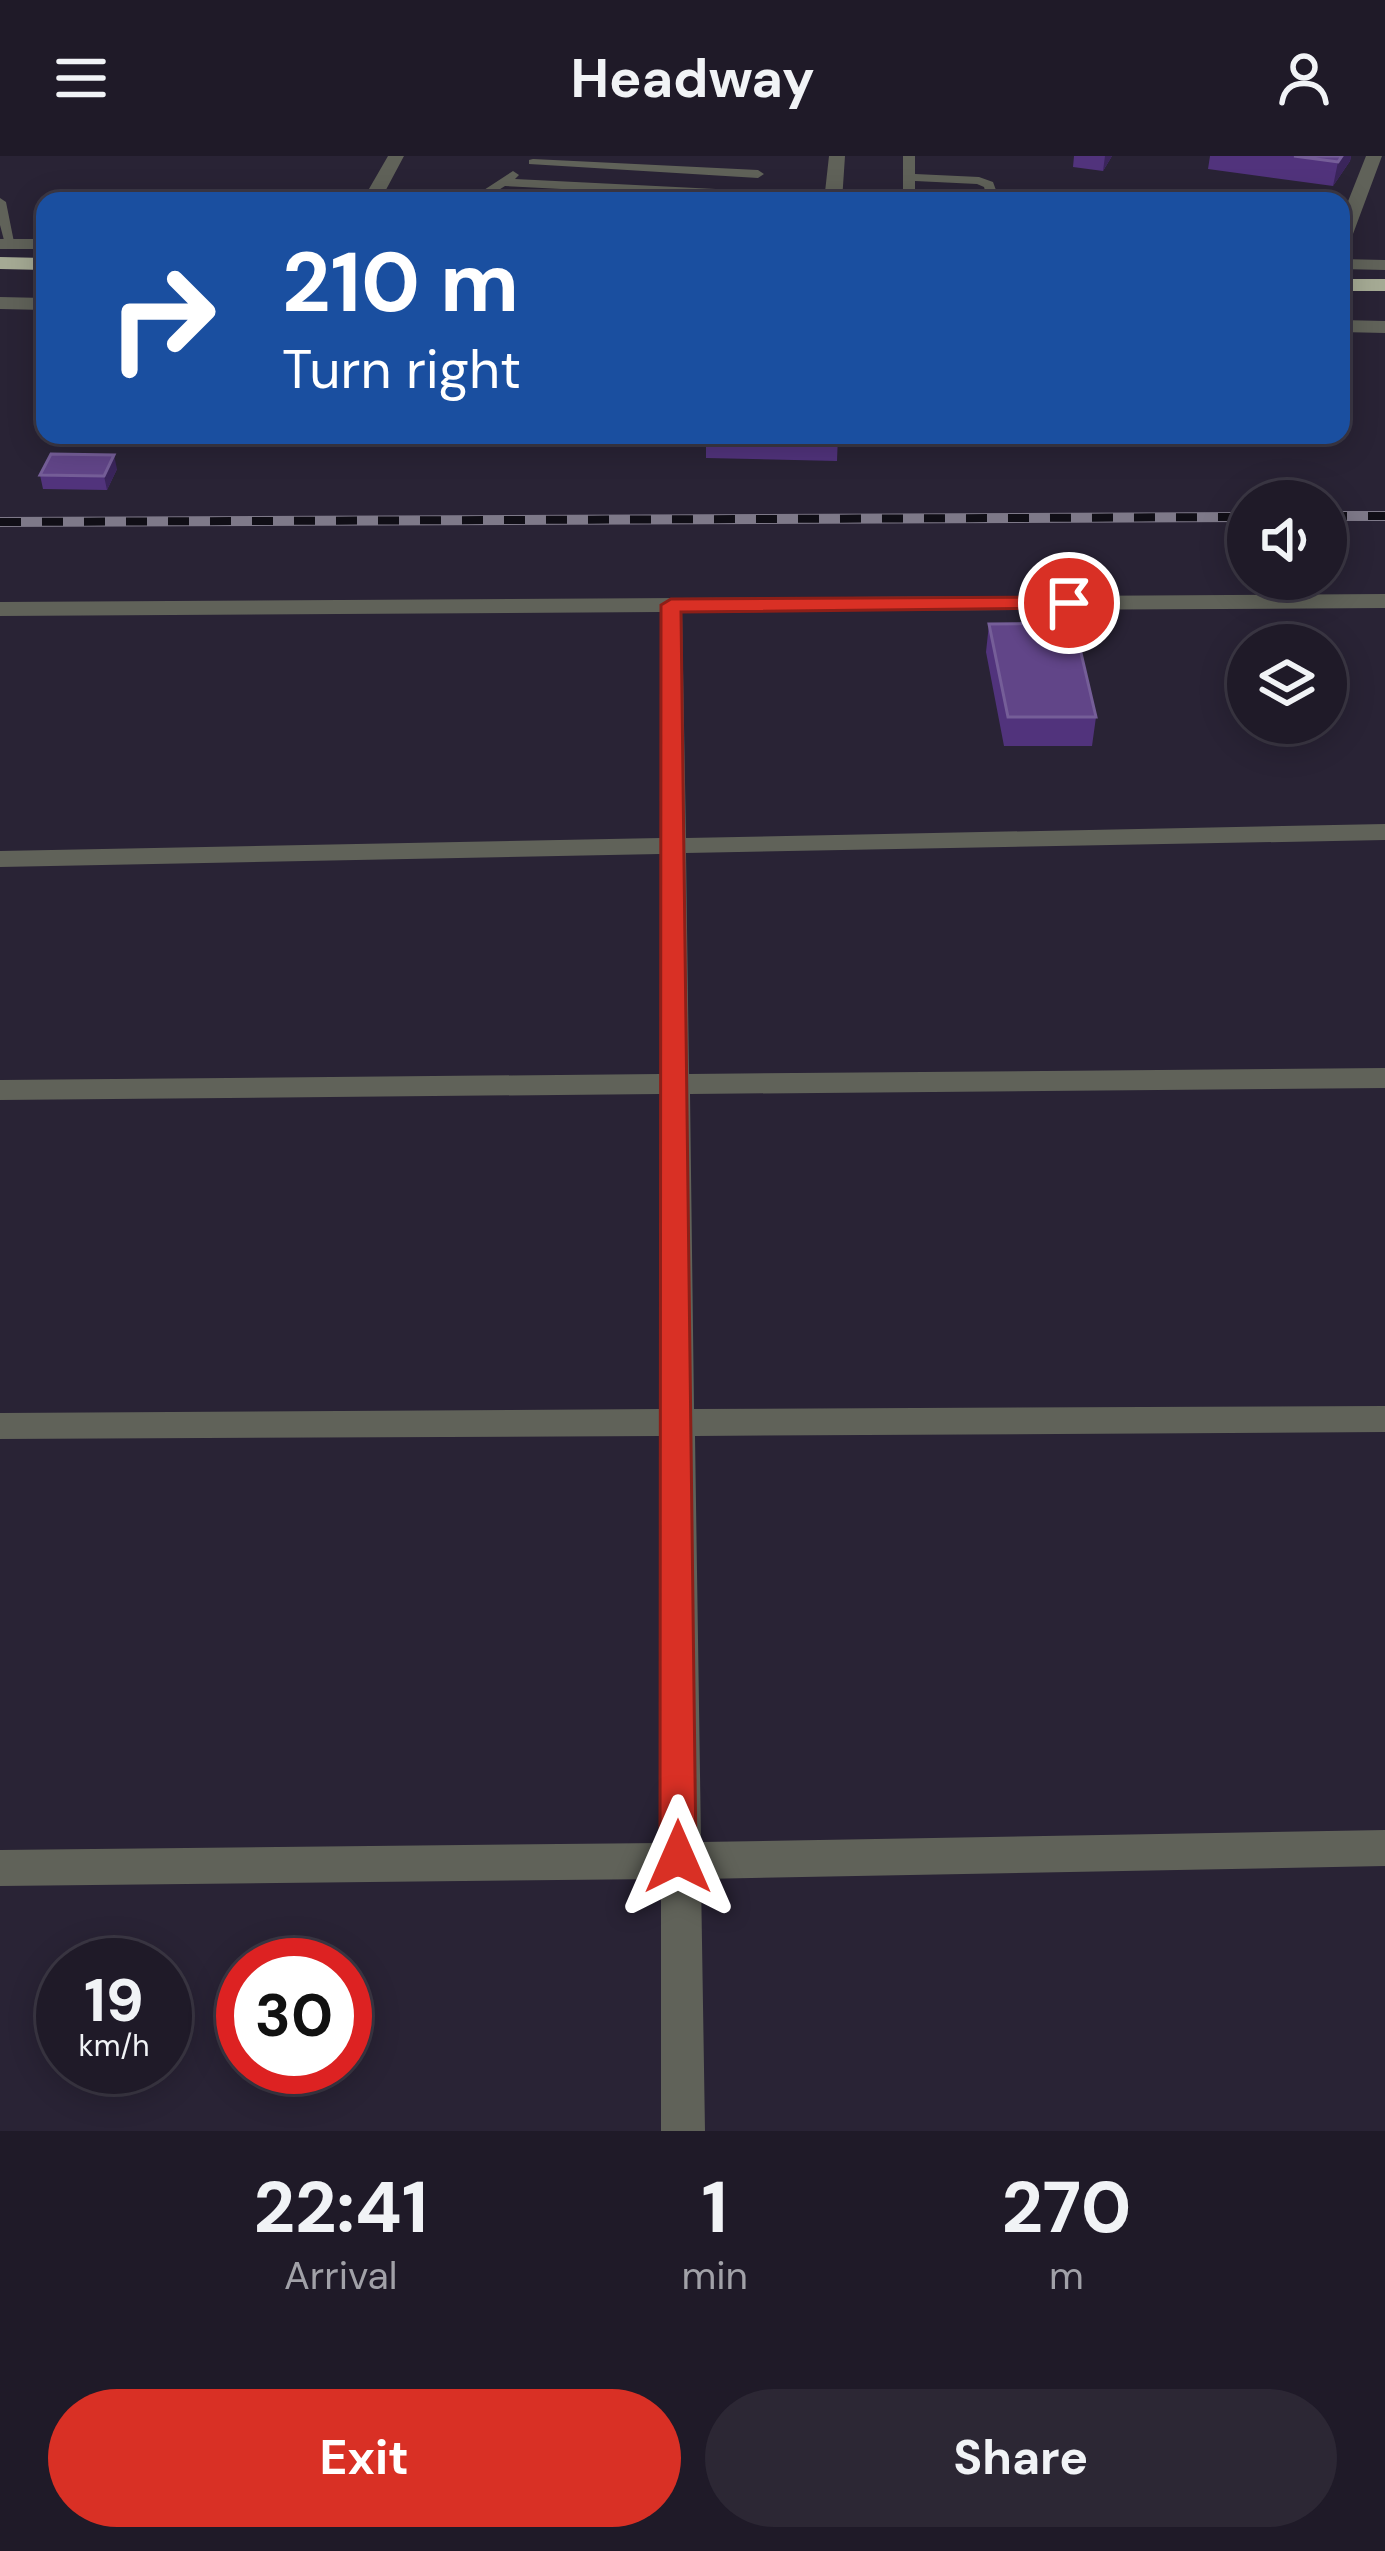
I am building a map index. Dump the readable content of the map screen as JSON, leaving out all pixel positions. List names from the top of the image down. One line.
{"page":{"header":"Headway","turn":["210 m","Turn right"],"speed":"19 km/h","limit":"30","eta":["22:41","Arrival","1","min","270","m"],"buttons":["Exit","Share"]}}
